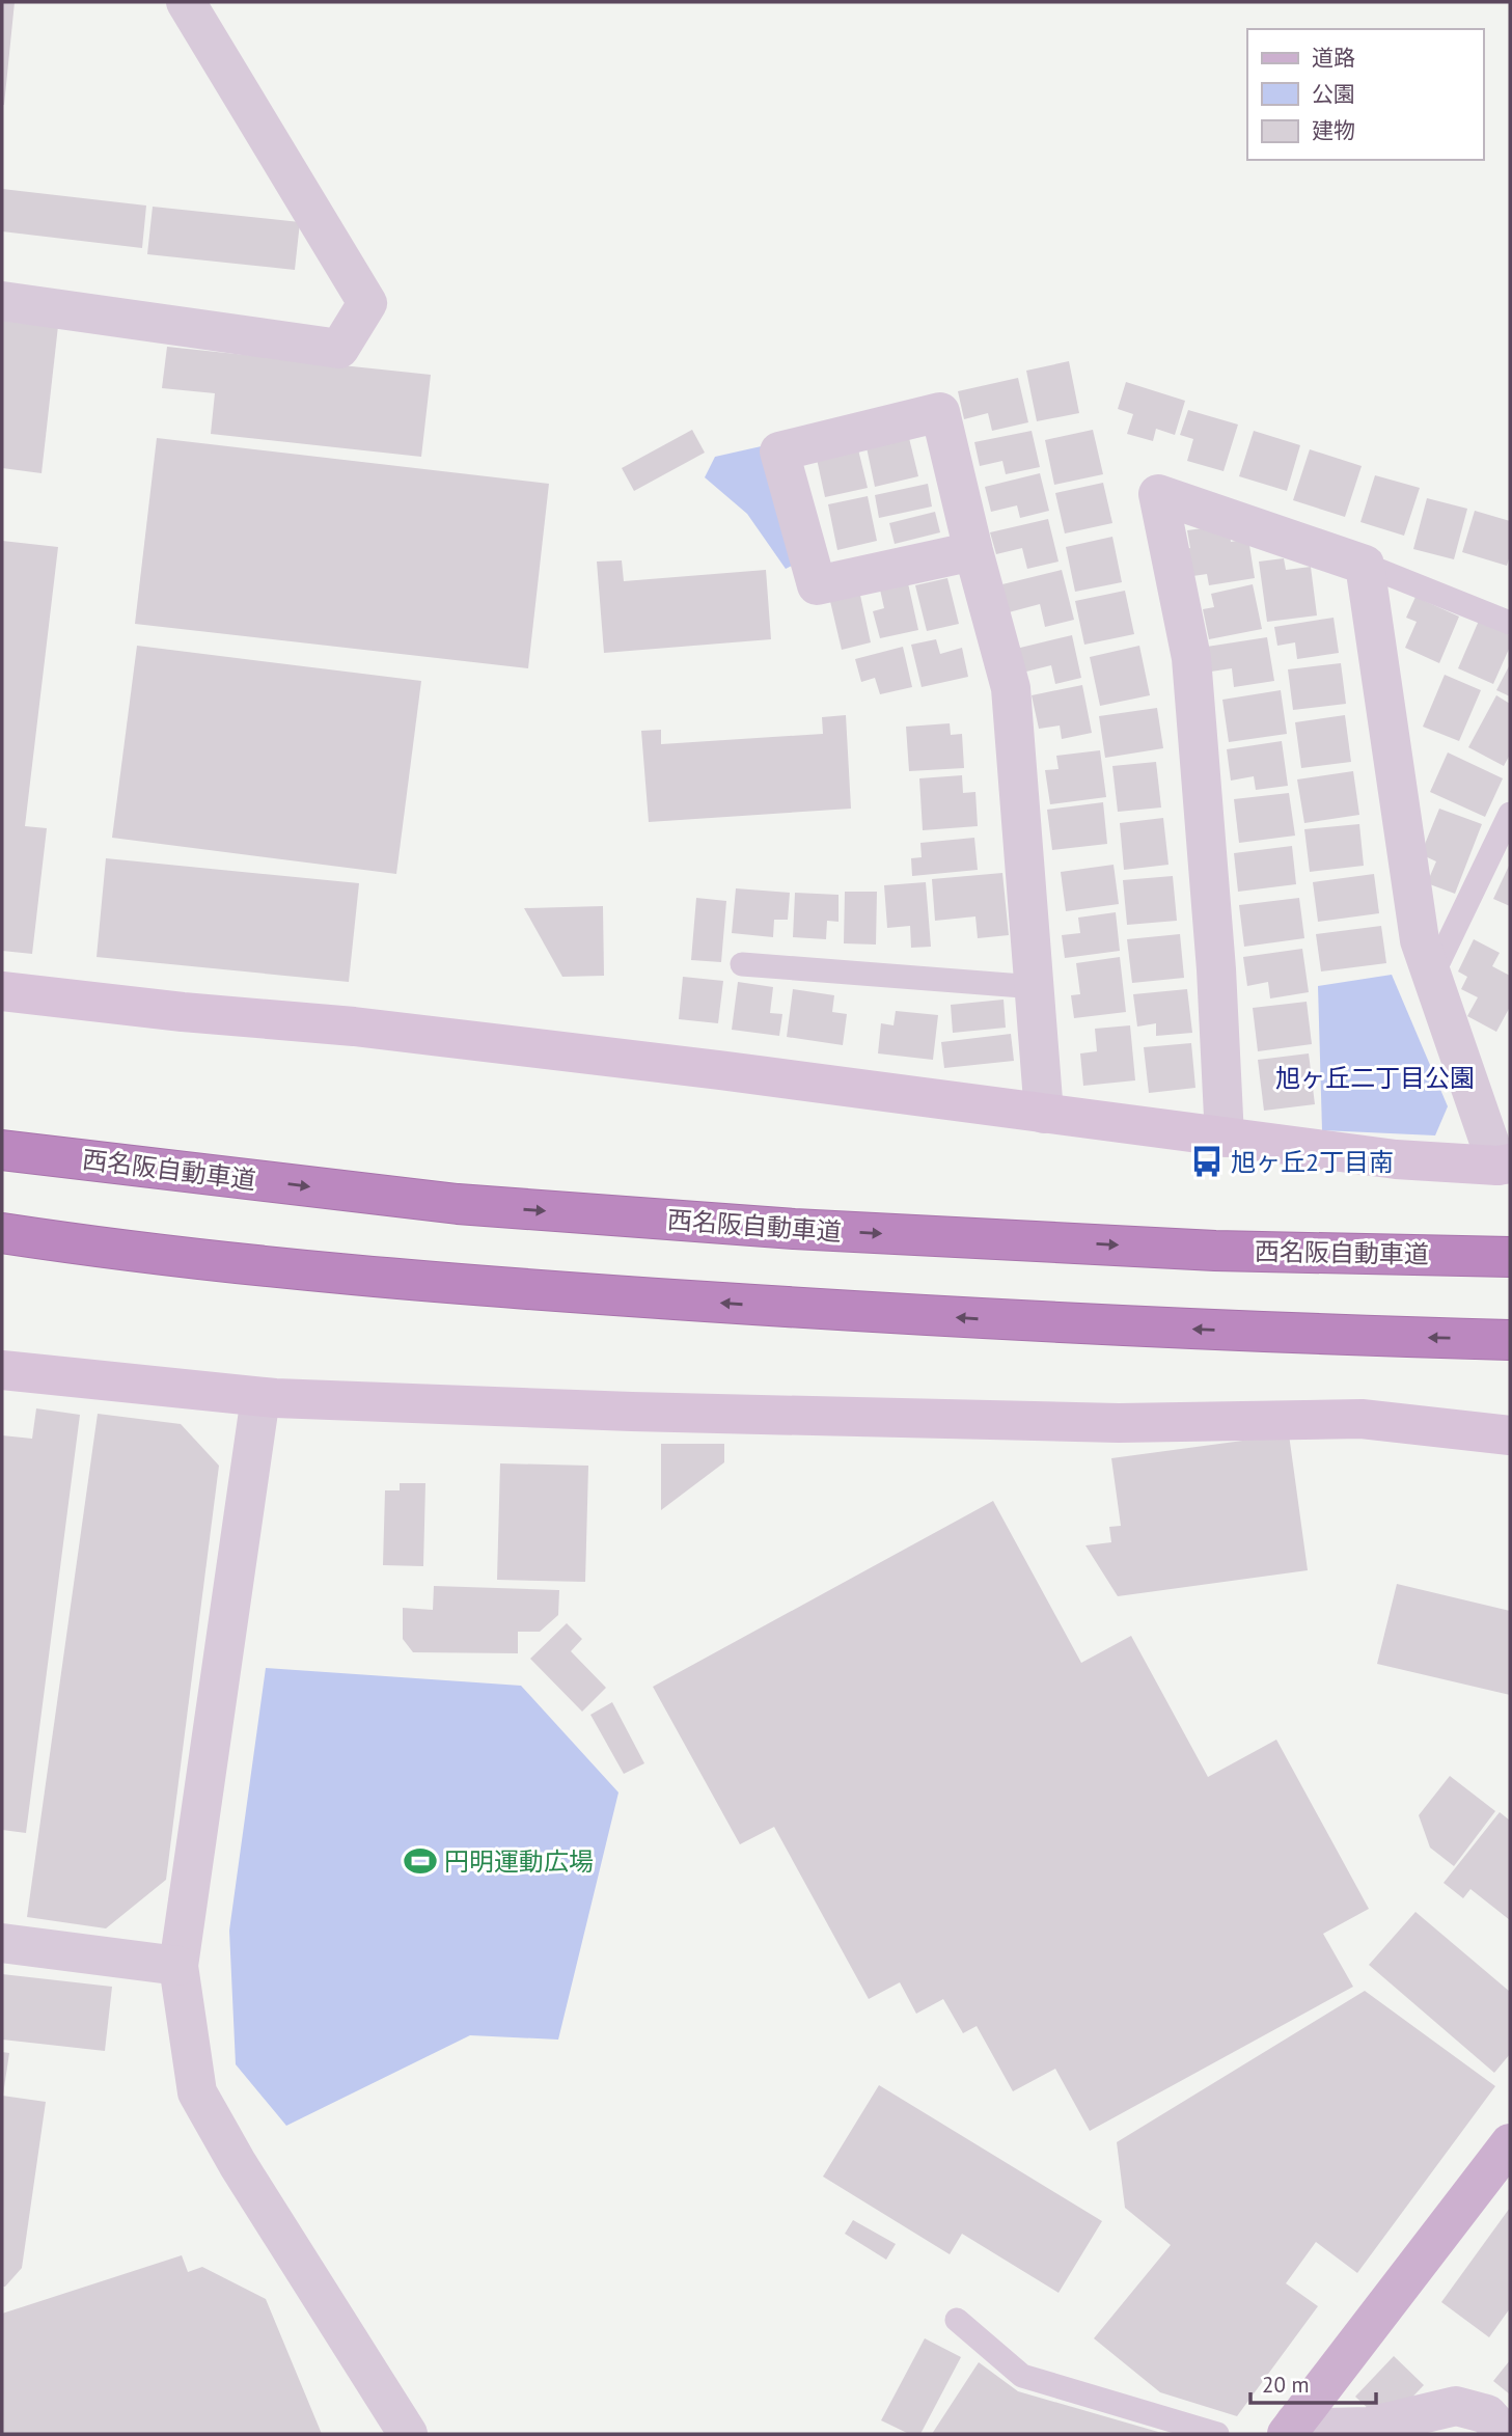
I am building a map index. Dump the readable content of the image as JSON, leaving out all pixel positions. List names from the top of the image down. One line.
{"streets":{"highway":["西名阪自動車道"]},"parks":["旭ヶ丘二丁目公園"],"places":{"bus stop":["旭ヶ丘2丁目南"],"sports":["円明運動広場"]},"legend":["道路","公園","建物"],"scale_bar":"20 m"}
